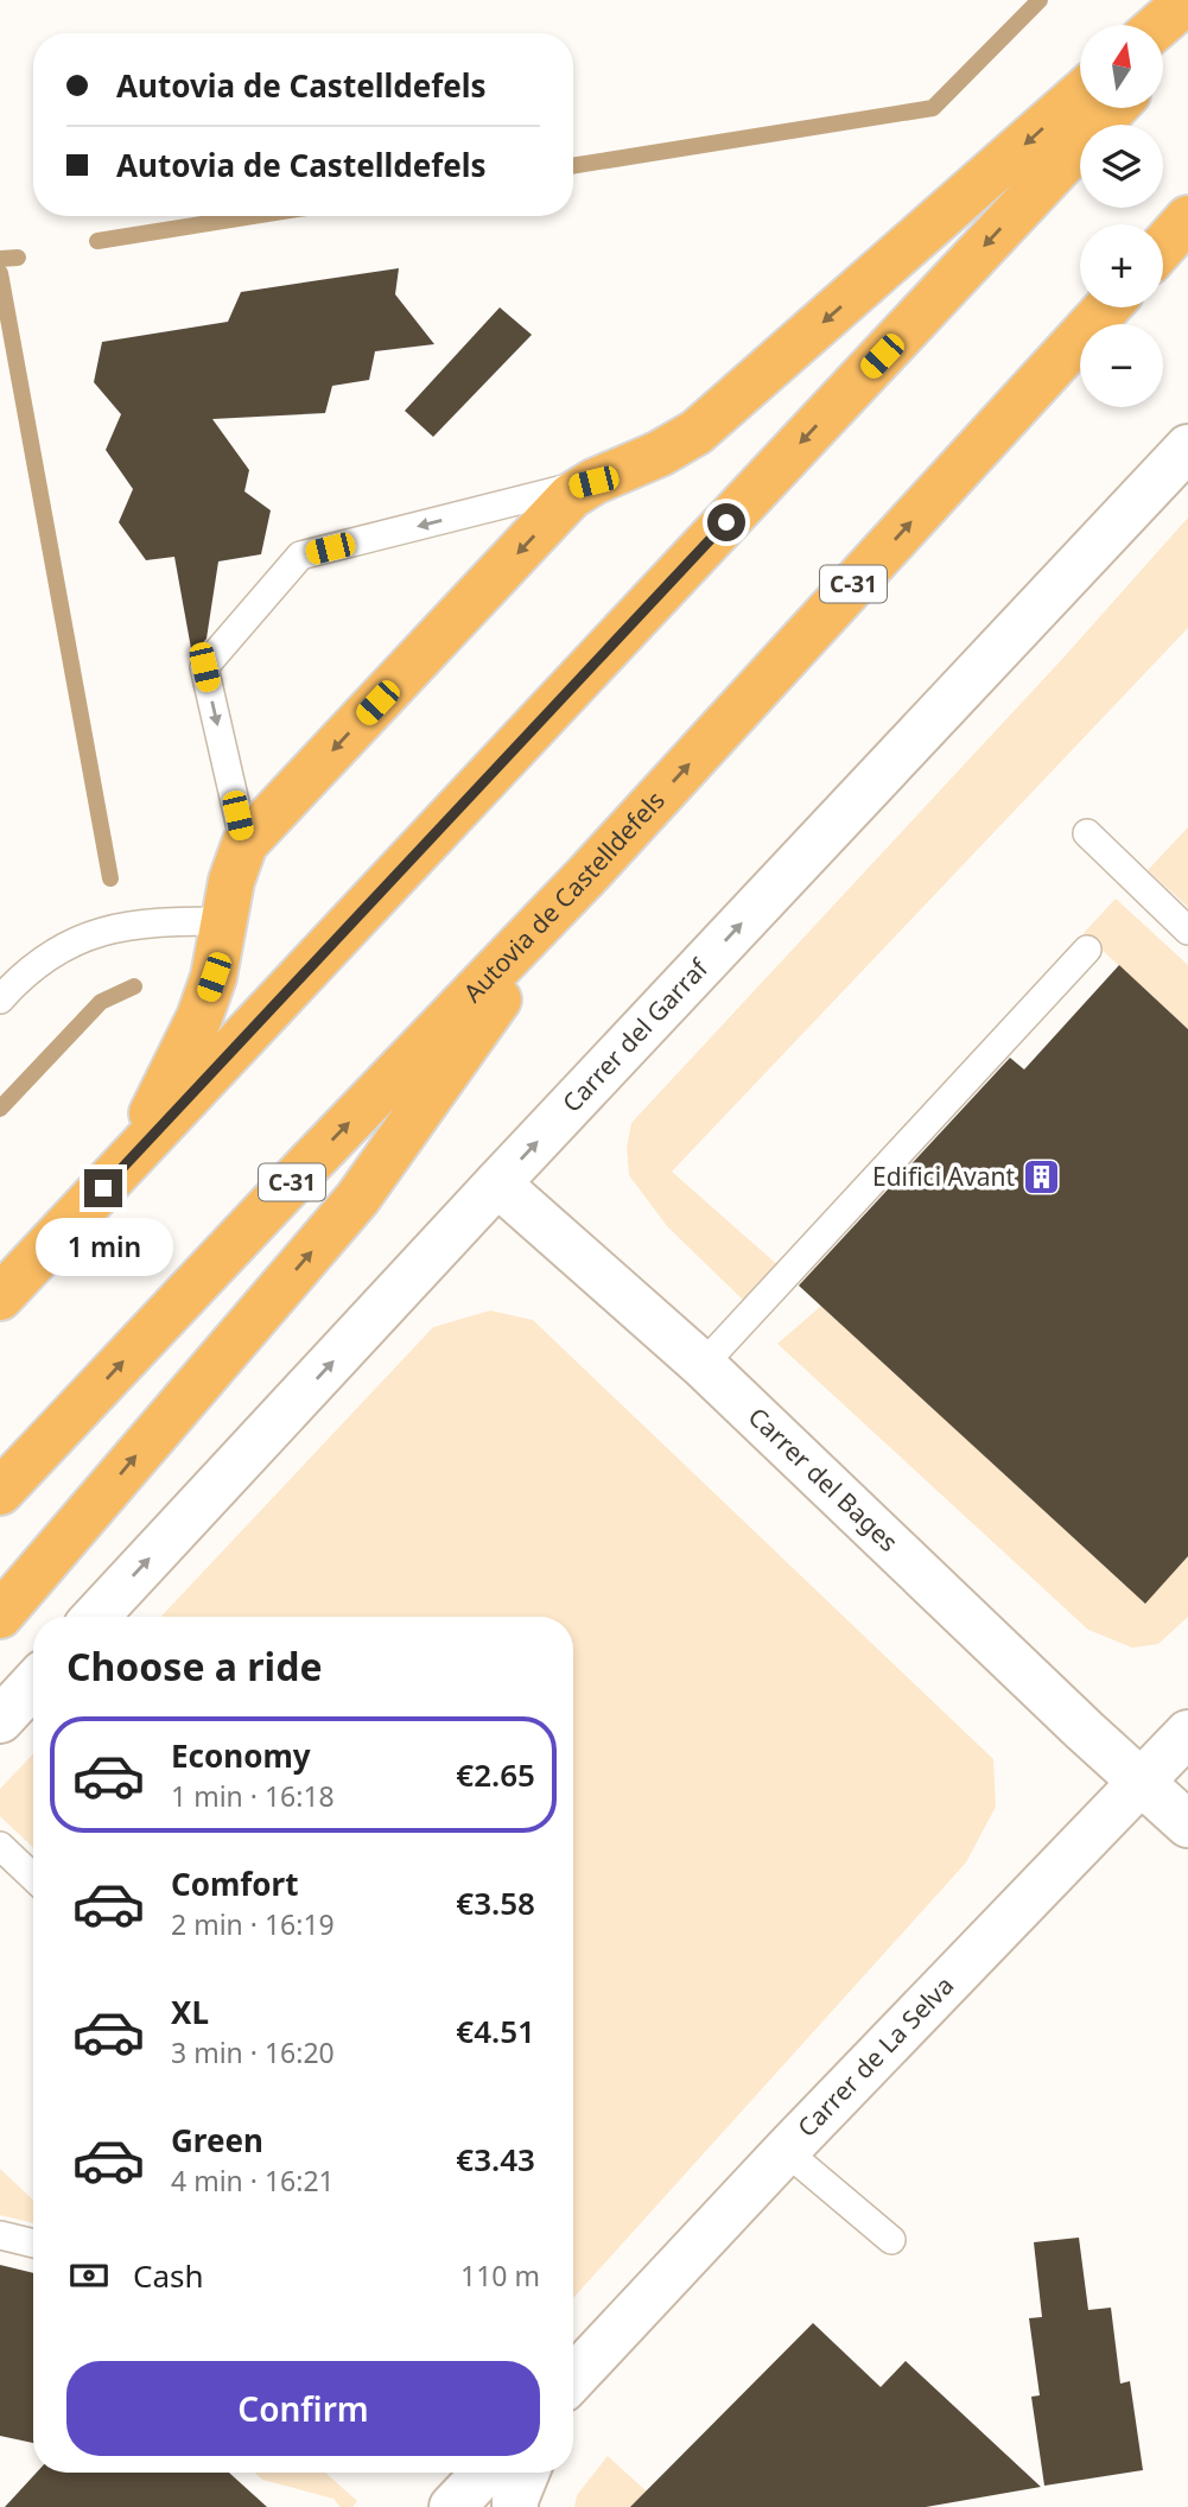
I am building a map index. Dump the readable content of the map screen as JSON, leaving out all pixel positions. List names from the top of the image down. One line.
{"streets":{"highway":["C-31","Autovia de Castelldefels"],"street":["Carrer del Garraf","Carrer del Bages","Carrer de La Selva"]},"crossings":[["Carrer del Garraf","Carrer del Bages"],["Carrer del Bages","Carrer de La Selva"]],"one_way":["Carrer del Garraf"],"places":{"building":["Edifici Avant"]},"north":"top","page":{"map_buttons":["+","−"],"banner":["Autovia de Castelldefels","Autovia de Castelldefels"],"bubble":"1 min","heading":"Choose a ride","list":[{"name":"Economy","note":"1 min · 16:18","value":"€2.65"},{"name":"Comfort","note":"2 min · 16:19","value":"€3.58"},{"name":"XL","note":"3 min · 16:20","value":"€4.51"},{"name":"Green","note":"4 min · 16:21","value":"€3.43"}],"pay":["Cash","110 m"],"buttons":"Confirm"}}
